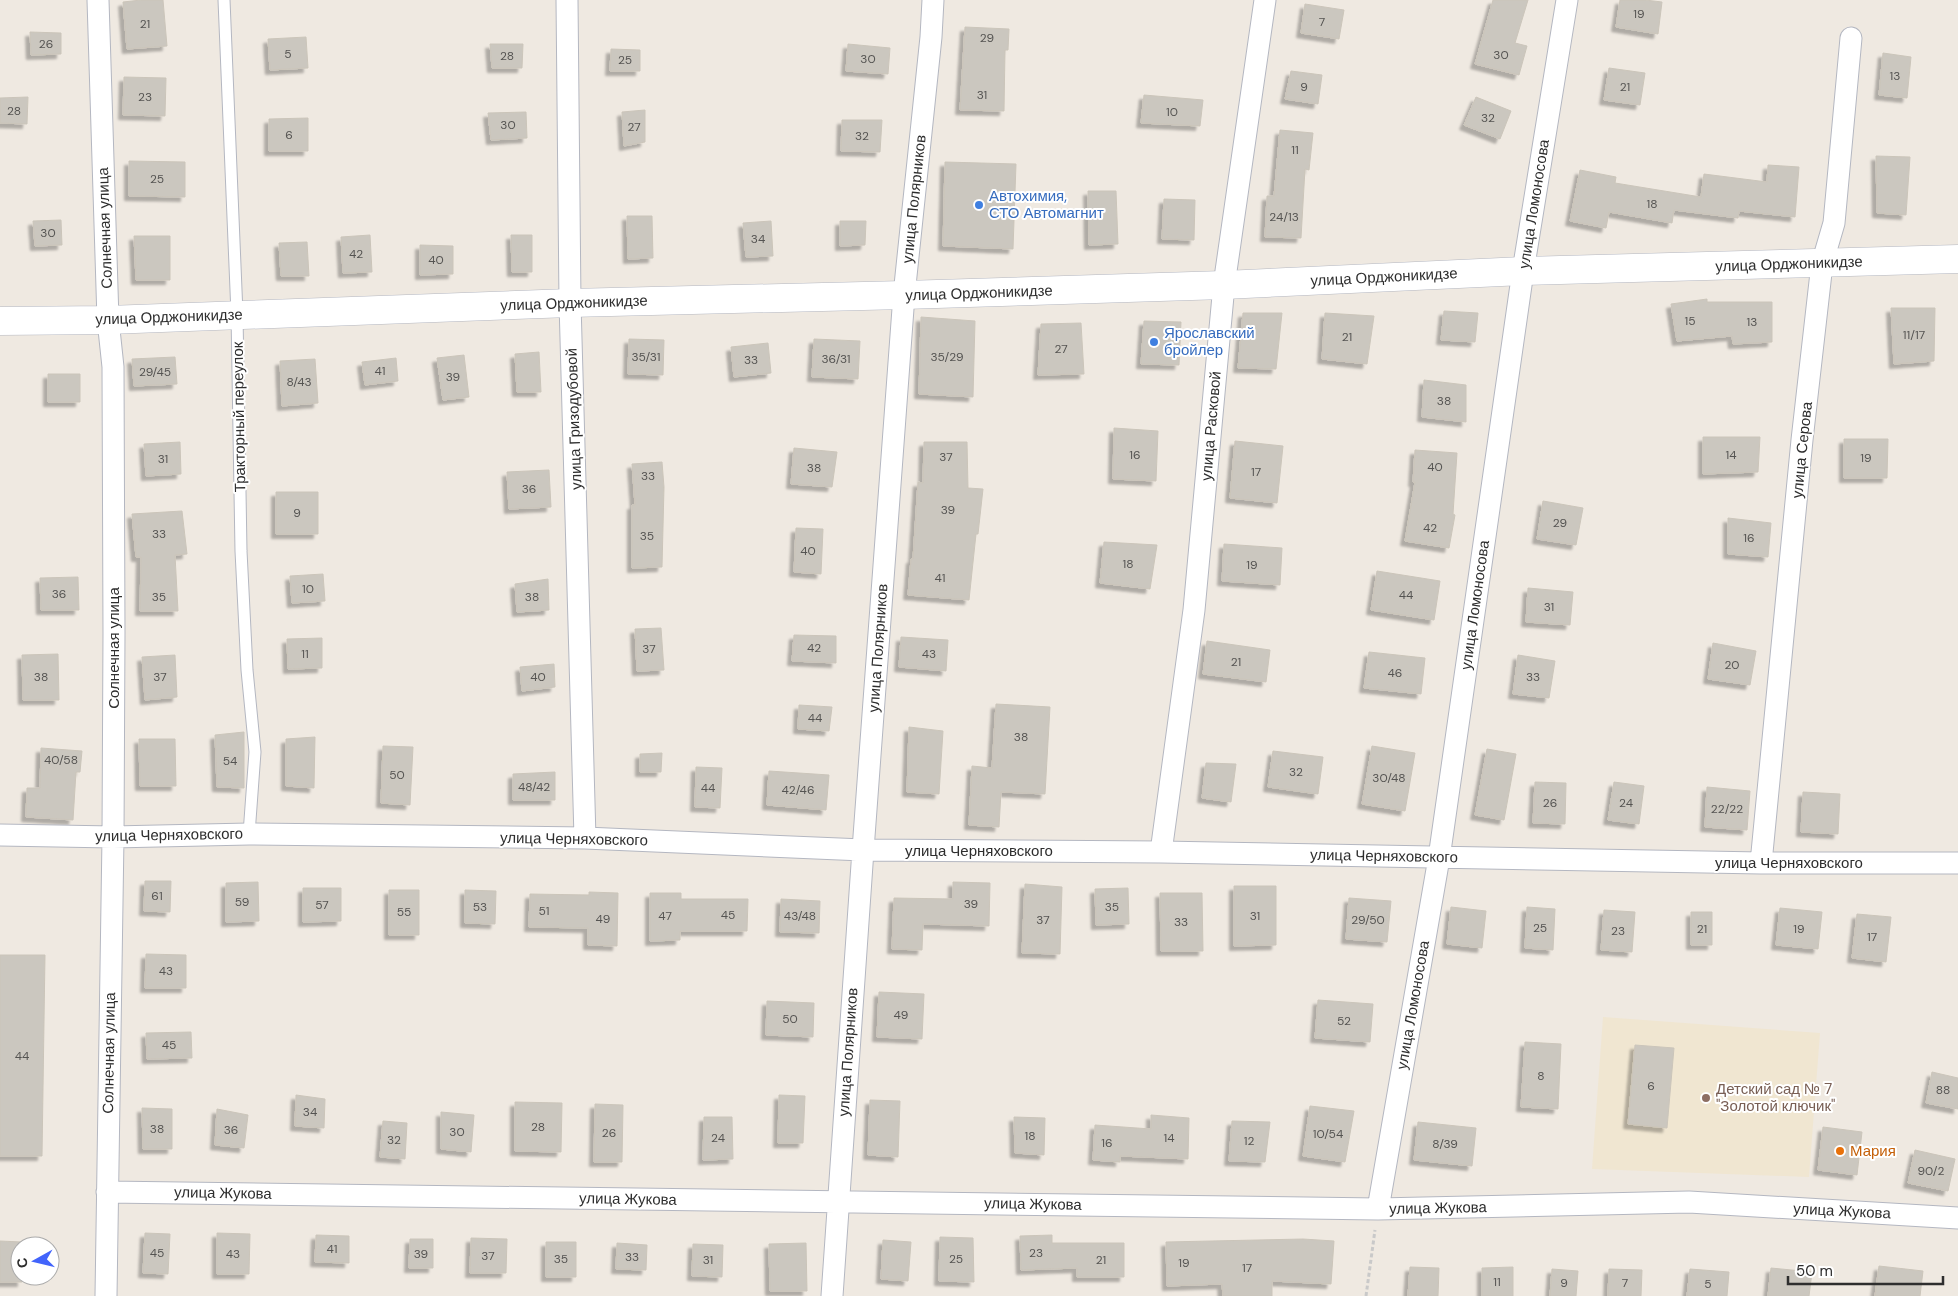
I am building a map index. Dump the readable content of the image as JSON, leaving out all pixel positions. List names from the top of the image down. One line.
{"streets":{"main road":["улица Орджоникидзе"],"street":["улица Полярников","улица Ломоносова","Солнечная улица","улица Гризодубовой","улица Расковой","улица Серова","улица Черняховского","улица Жукова"],"lane":["Тракторный переулок"]},"crossings":[["улица Полярников","улица Орджоникидзе"],["улица Полярников","улица Черняховского"],["улица Полярников","улица Жукова"],["улица Ломоносова","улица Орджоникидзе"],["улица Ломоносова","улица Черняховского"],["улица Ломоносова","улица Жукова"],["Солнечная улица","улица Орджоникидзе"],["Солнечная улица","улица Черняховского"],["Солнечная улица","улица Жукова"],["улица Орджоникидзе","Тракторный переулок"],["улица Орджоникидзе","улица Гризодубовой"],["улица Орджоникидзе","улица Расковой"],["улица Орджоникидзе","улица Серова"],["Тракторный переулок","улица Черняховского"],["улица Гризодубовой","улица Черняховского"],["улица Расковой","улица Черняховского"],["улица Серова","улица Черняховского"]],"places":["Автохимия, СТО Автомагнит","Ярославский бройлер","Детский сад № 7 \"Золотой ключик\"","Мария"],"house_numbers":["19","7","21","29","26","5","30","28","30","25","13","9","21","31","23","28","10","32","30","27","6","32","11","25","18","24/13","30","34","42","40","15","13","11/17","21","27","35/31","35/29","36/31","33","41","29/45","39","8/43","38","16","14","37","19","31","40","38","17","33","36","39","9","29","42","33","35","16","40","18","19","41","10","36","44","35","38","31","42","37","11","43","21","20","46","38","37","40","33","44","38","40/58","54","32","50","30/48","48/42","44","42/46","26","24","22/22","61","59","39","57","53","35","51","55","45","47","43/48","31","49","37","29/50","33","25","21","19","23","17","43","49","50","52","45","44","8","6","88","34","28","38","36","30","26","10/54","18","24","14","32","12","16","8/39","90/2","41","45","23","43","39","37","33","35","25","31","21","19","17","11","9","7","5"],"scale_bar":"50 m","north":"left"}
